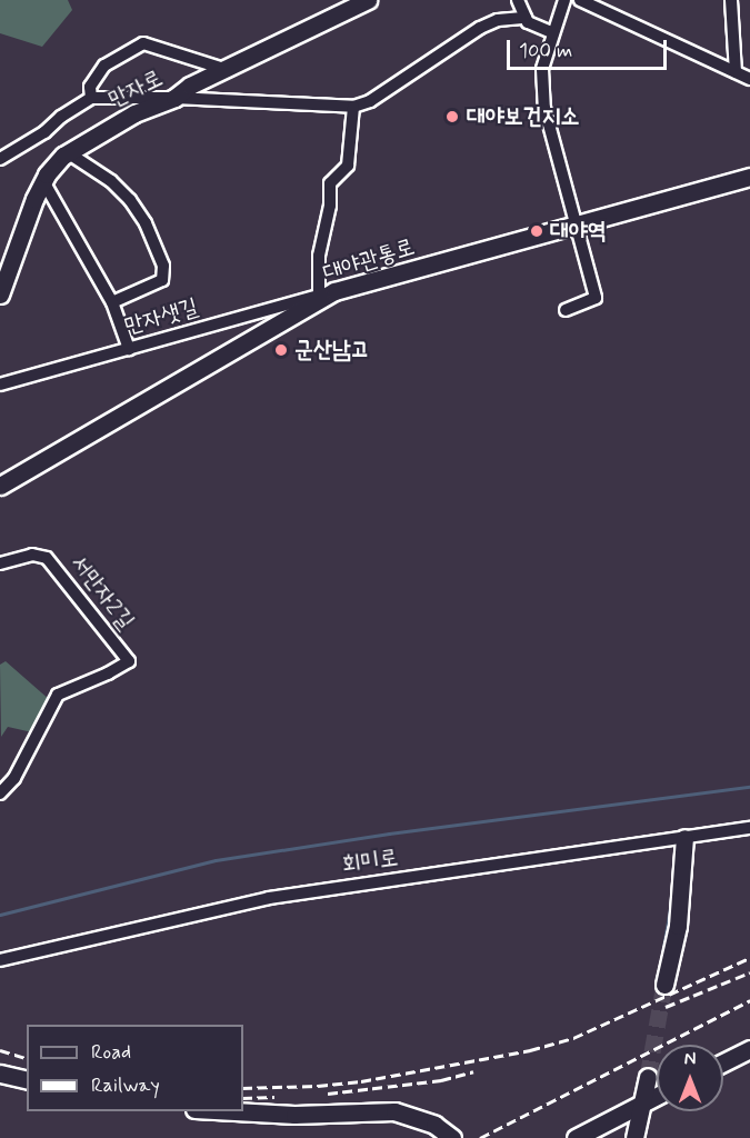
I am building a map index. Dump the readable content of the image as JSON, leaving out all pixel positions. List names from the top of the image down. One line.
{"streets":{"street":["만자로","대야관통로","만자샛길","서만자2길","회미로"]},"crossings":[["대야관통로","만자샛길"]],"places":["대야보건지소","대야역","군산남고"],"legend":["Road","Railway"],"scale_bar":"100 m","north":"top"}
